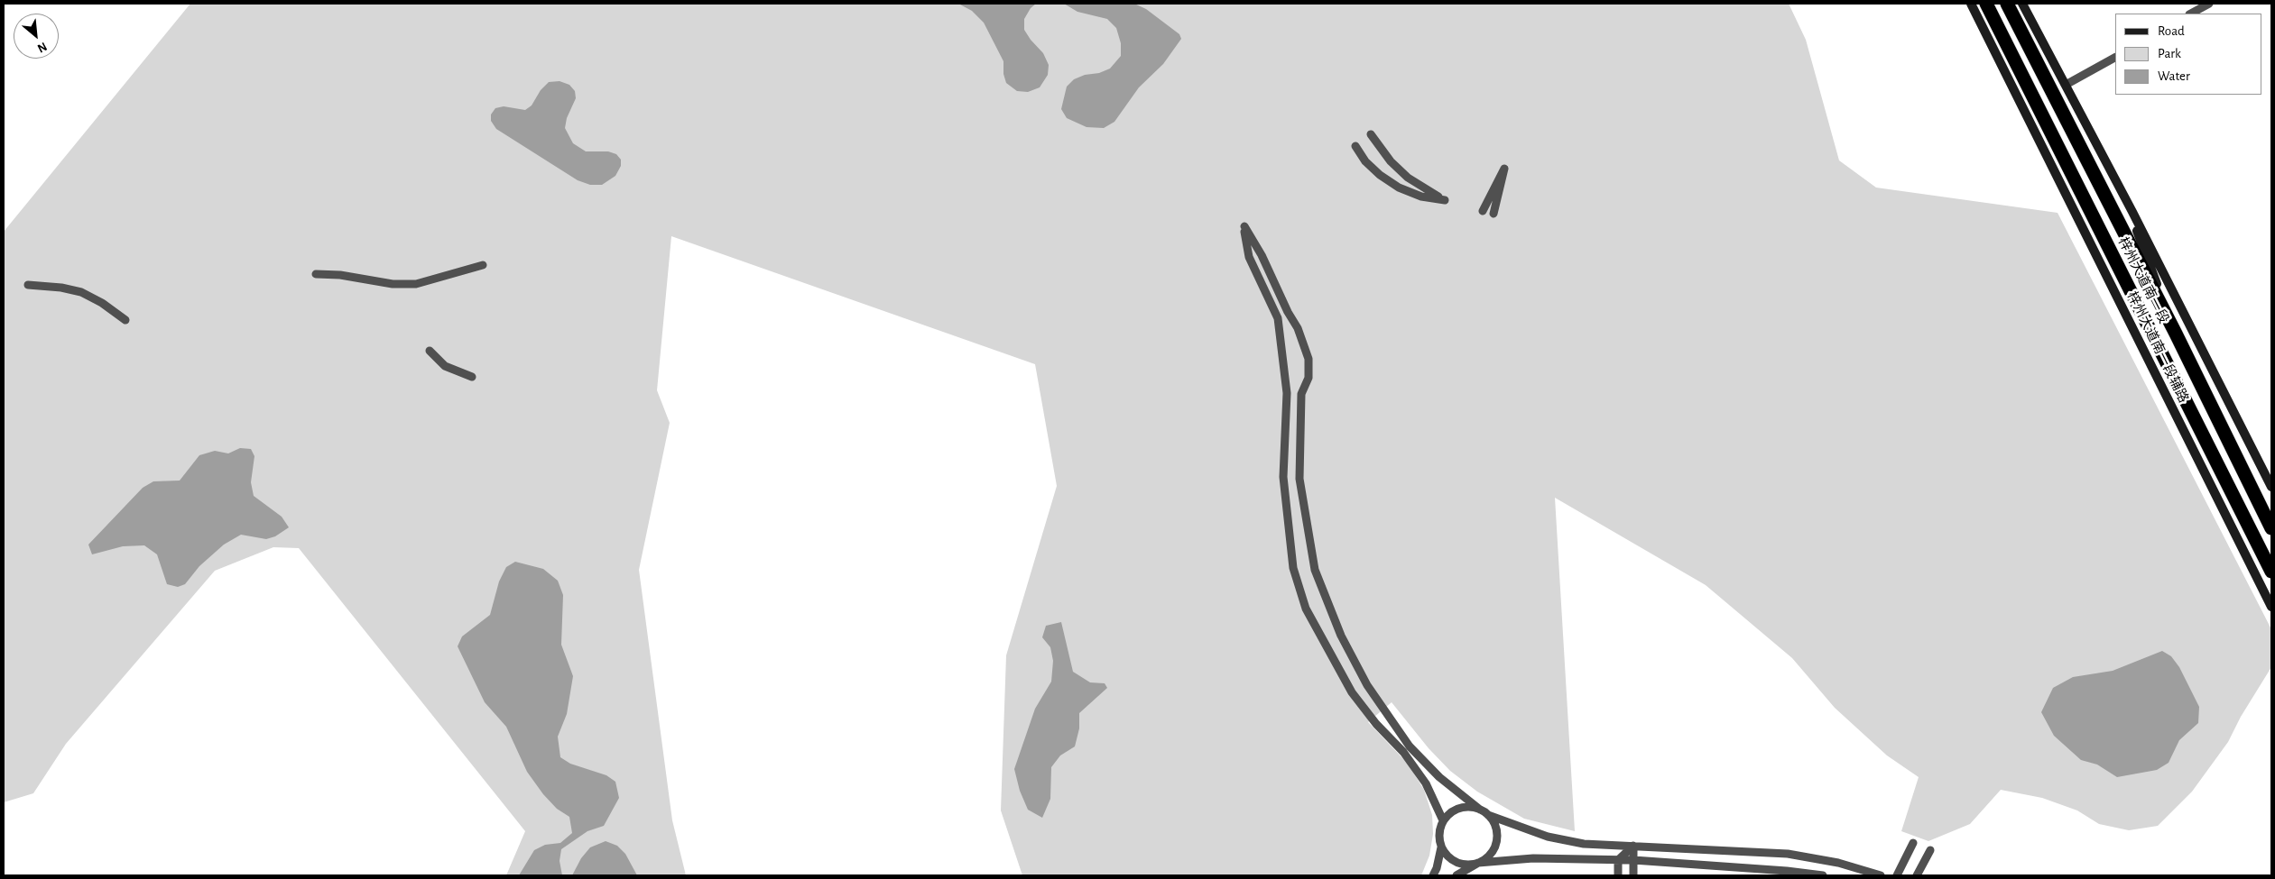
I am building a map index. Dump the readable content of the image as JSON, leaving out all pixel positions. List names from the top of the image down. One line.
{"streets":{"highway":["梓州大道南一段"],"main road":["梓州大道南一段辅路"]},"legend":["Road","Park","Water"],"north":"bottom right"}
